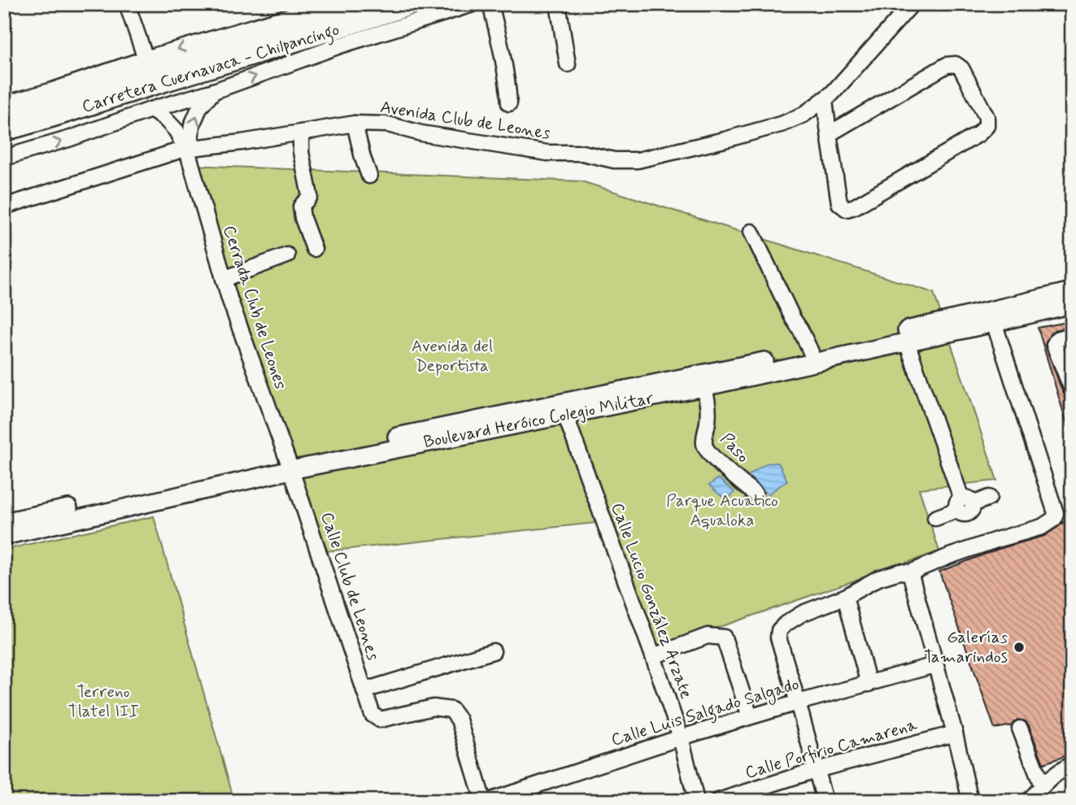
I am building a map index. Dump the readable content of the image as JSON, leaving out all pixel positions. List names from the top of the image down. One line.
{"streets":{"main road":["Carretera Cuernavaca - Chilpancingo","Boulevard Heróico Colegio Militar"],"street":["Avenida Club de Leones","Cerrada Club de Leones","Paso","Calle Club de Leones","Calle Lucio González Arzate","Calle Luis Salgado Salgado","Calle Porfirio Camarena"]},"crossings":[["Avenida Club de Leones","Cerrada Club de Leones"],["Cerrada Club de Leones","Boulevard Heróico Colegio Militar"],["Cerrada Club de Leones","Calle Club de Leones"],["Boulevard Heróico Colegio Militar","Paso"],["Boulevard Heróico Colegio Militar","Calle Club de Leones"],["Boulevard Heróico Colegio Militar","Calle Lucio González Arzate"],["Calle Lucio González Arzate","Calle Luis Salgado Salgado"]],"parks":["Avenida del Deportista","Parque Acuatico Aqualoka","Terreno Tlatel III"],"places":["Galerías Tamarindos"]}
